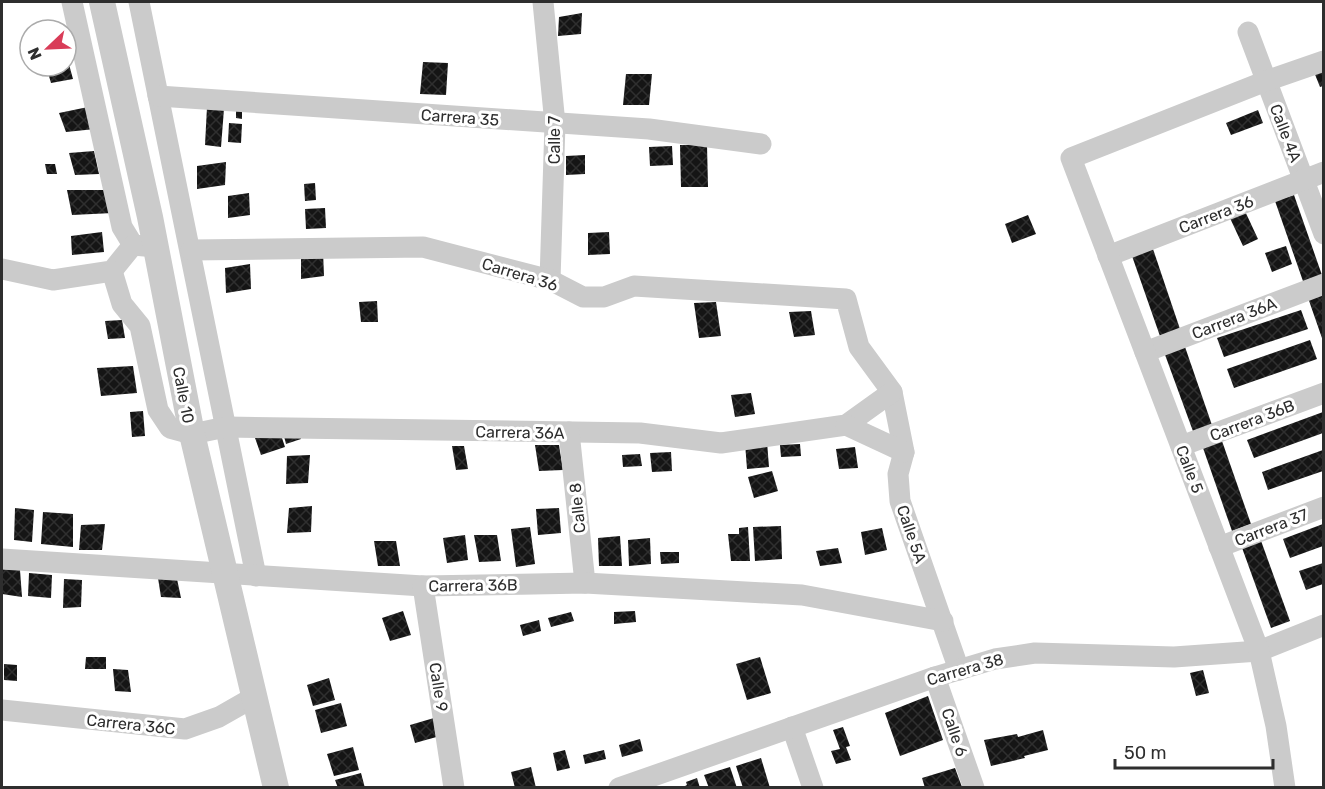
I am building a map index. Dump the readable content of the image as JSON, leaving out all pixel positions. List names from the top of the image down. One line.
{"streets":{"street":["Carrera 35","Calle 4A","Calle 7","Carrera 36","Carrera 36A","Calle 10","Carrera 36B","Calle 5","Calle 8","Carrera 37","Calle 5A","Carrera 38","Calle 9","Carrera 36C","Calle 6"]},"crossings":[["Carrera 35","Calle 7"],["Calle 4A","Carrera 36"],["Calle 4A","Calle 5"],["Calle 7","Carrera 36"],["Carrera 36","Calle 5"],["Carrera 36","Calle 5A"],["Carrera 36A","Calle 10"],["Carrera 36A","Calle 5"],["Carrera 36A","Calle 8"],["Carrera 36A","Calle 5A"],["Calle 10","Carrera 36B"],["Calle 10","Carrera 36C"],["Carrera 36B","Calle 5"],["Carrera 36B","Calle 8"],["Carrera 36B","Calle 5A"],["Carrera 36B","Calle 9"],["Calle 5","Carrera 37"],["Calle 5","Carrera 38"],["Calle 5A","Carrera 38"],["Carrera 38","Calle 6"]],"scale_bar":"50 m","north":"bottom left"}
